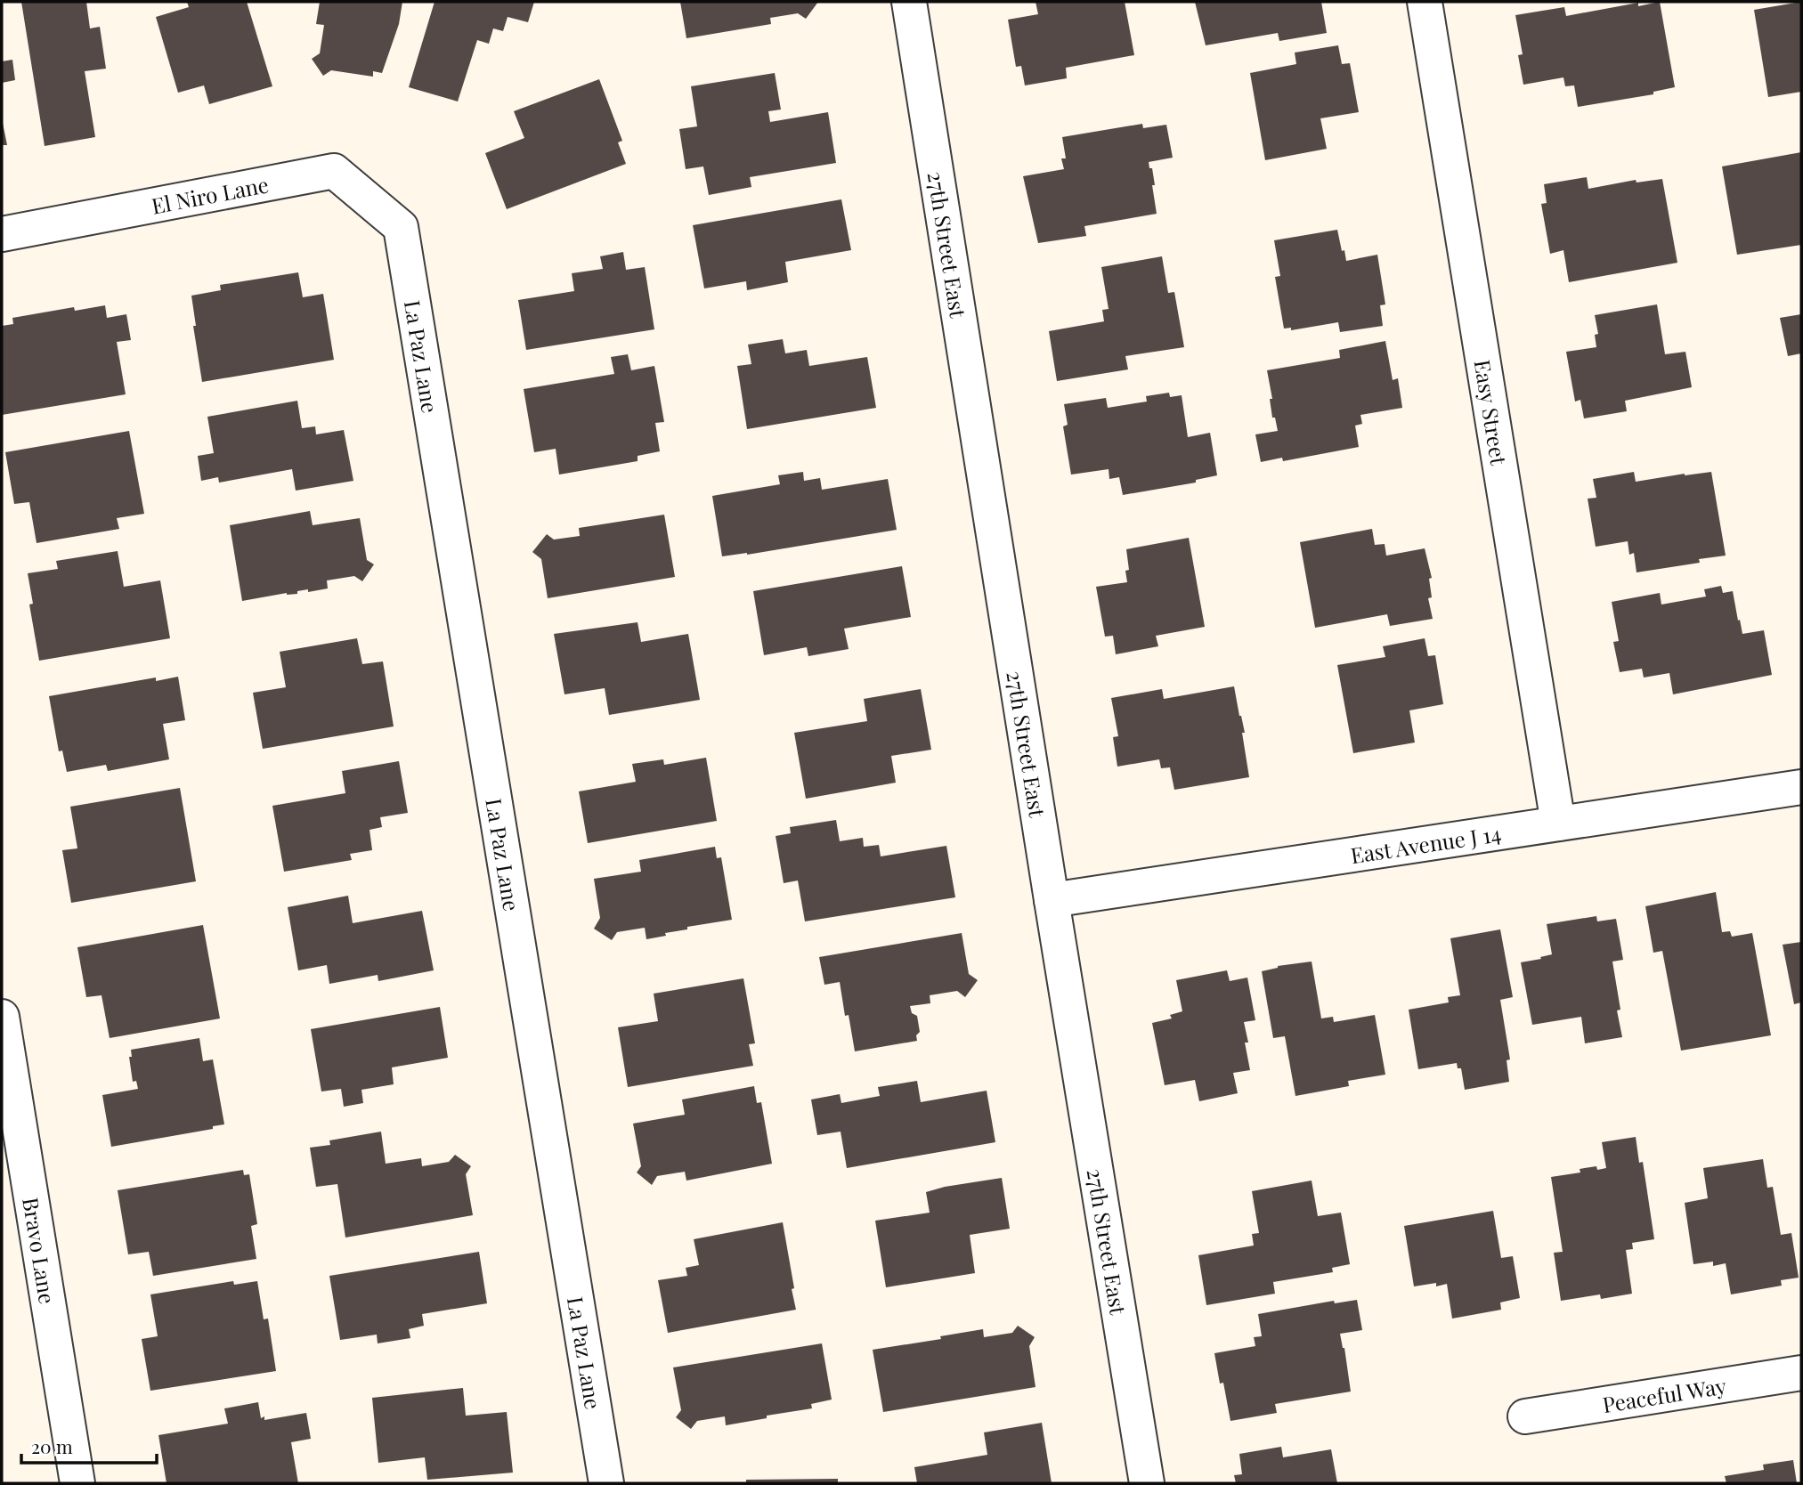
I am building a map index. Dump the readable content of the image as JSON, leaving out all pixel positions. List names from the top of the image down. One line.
{"streets":{"street":["El Niro Lane","27th Street East","La Paz Lane","Easy Street","East Avenue J 14","Bravo Lane","Peaceful Way"]},"crossings":[["El Niro Lane","La Paz Lane"],["27th Street East","East Avenue J 14"],["Easy Street","East Avenue J 14"]],"scale_bar":"20 m"}
